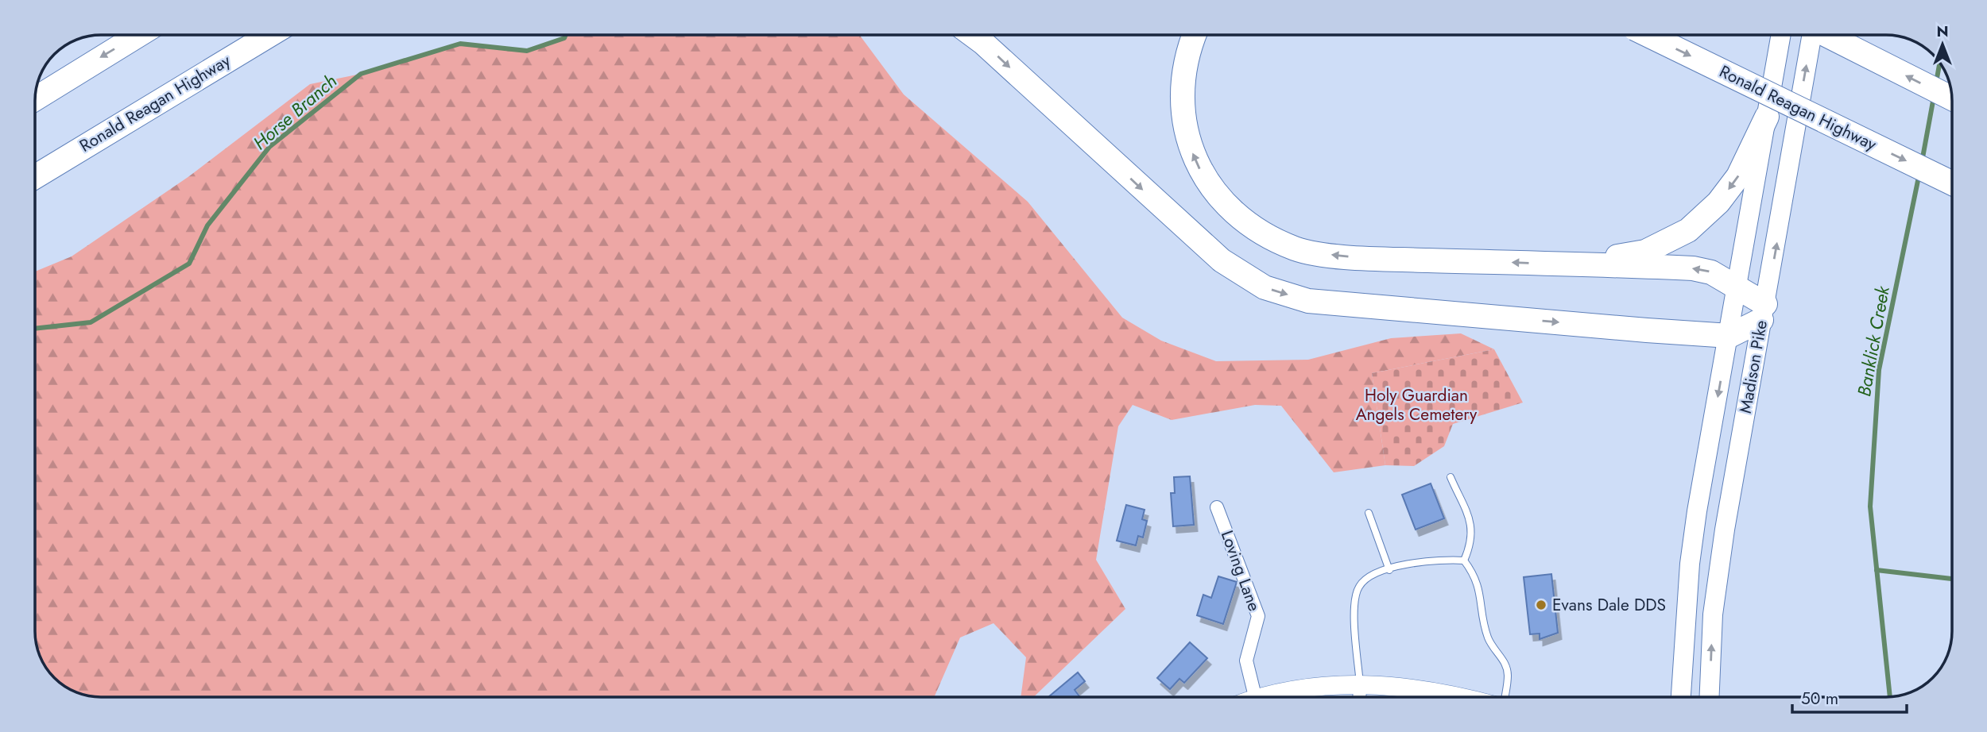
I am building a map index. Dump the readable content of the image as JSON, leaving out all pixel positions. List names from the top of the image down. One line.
{"streets":{"highway":["Ronald Reagan Highway"],"main road":["Madison Pike"],"street":["Loving Lane"]},"water":["Horse Branch","Banklick Creek"],"parks":["Holy Guardian Angels Cemetery"],"places":["Evans Dale DDS"],"scale_bar":"50 m","north":"top"}
